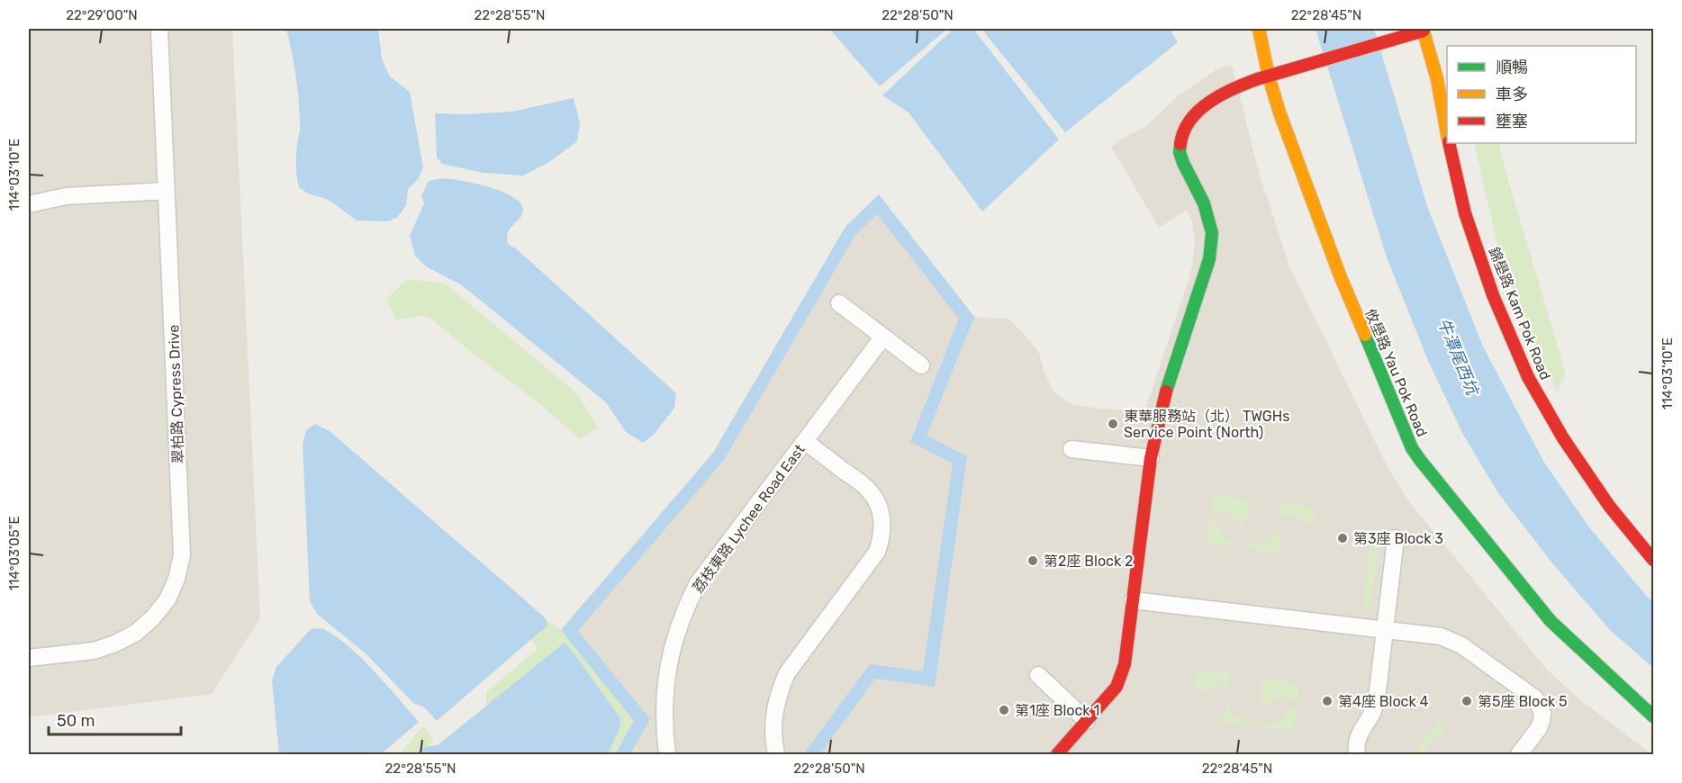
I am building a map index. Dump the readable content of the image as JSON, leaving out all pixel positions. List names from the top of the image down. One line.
{"streets":{"street":["錦壆路 Kam Pok Road","攸壆路 Yau Pok Road","翠柏路 Cypress Drive","荔枝東路 Lychee Road East"]},"water":["牛潭尾西坑"],"places":["東華服務站（北） TWGHs Service Point (North)","第3座 Block 3","第2座 Block 2","第4座 Block 4","第5座 Block 5","第1座 Block 1"],"legend":["順暢","車多","壅塞"],"scale_bar":"50 m","coordinates":["22°29'00\"N","22°28'55\"N","22°28'50\"N","22°28'45\"N","114°03'10\"E","114°03'05\"E"]}
